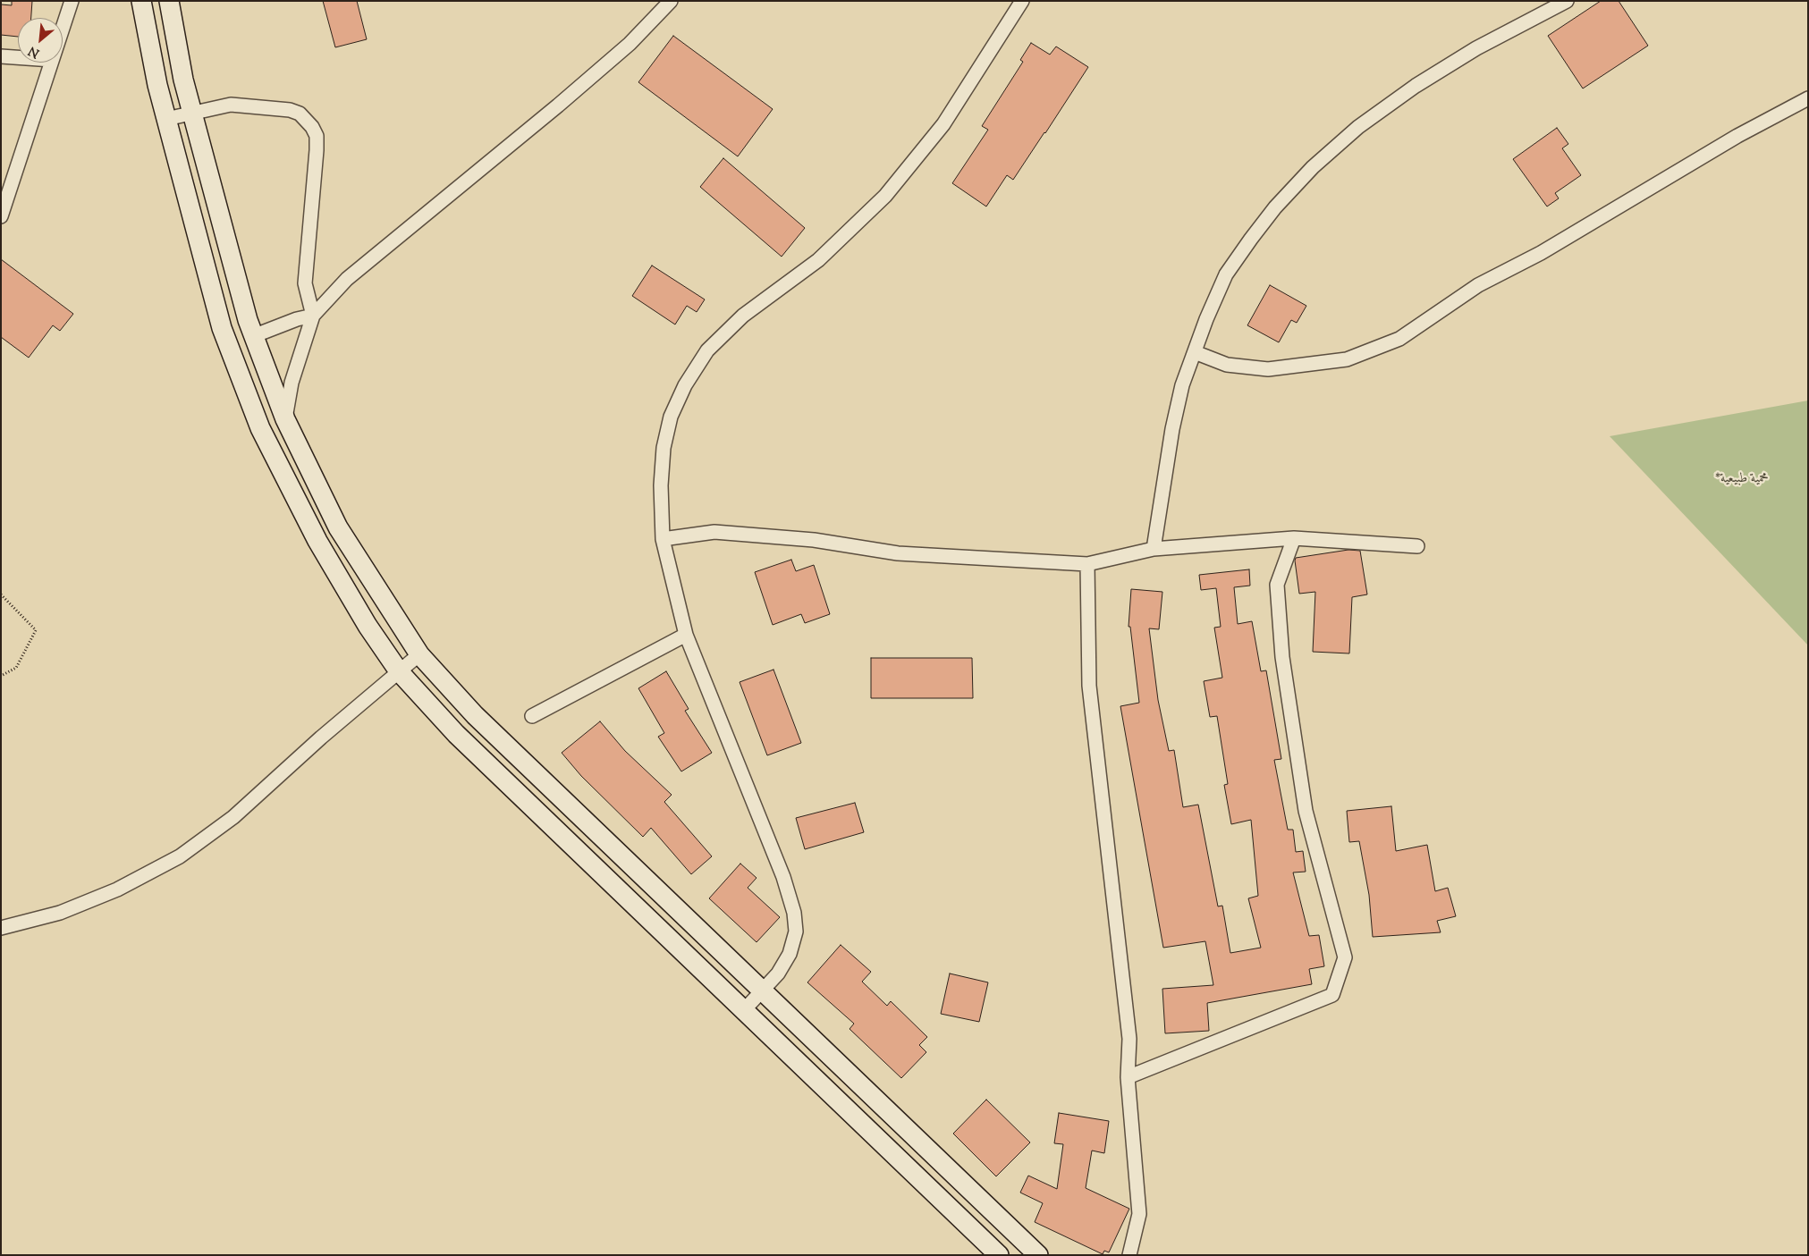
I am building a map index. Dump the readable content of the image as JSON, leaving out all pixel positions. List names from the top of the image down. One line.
{"parks":["*محمية طبيعية"],"north":"bottom left"}
